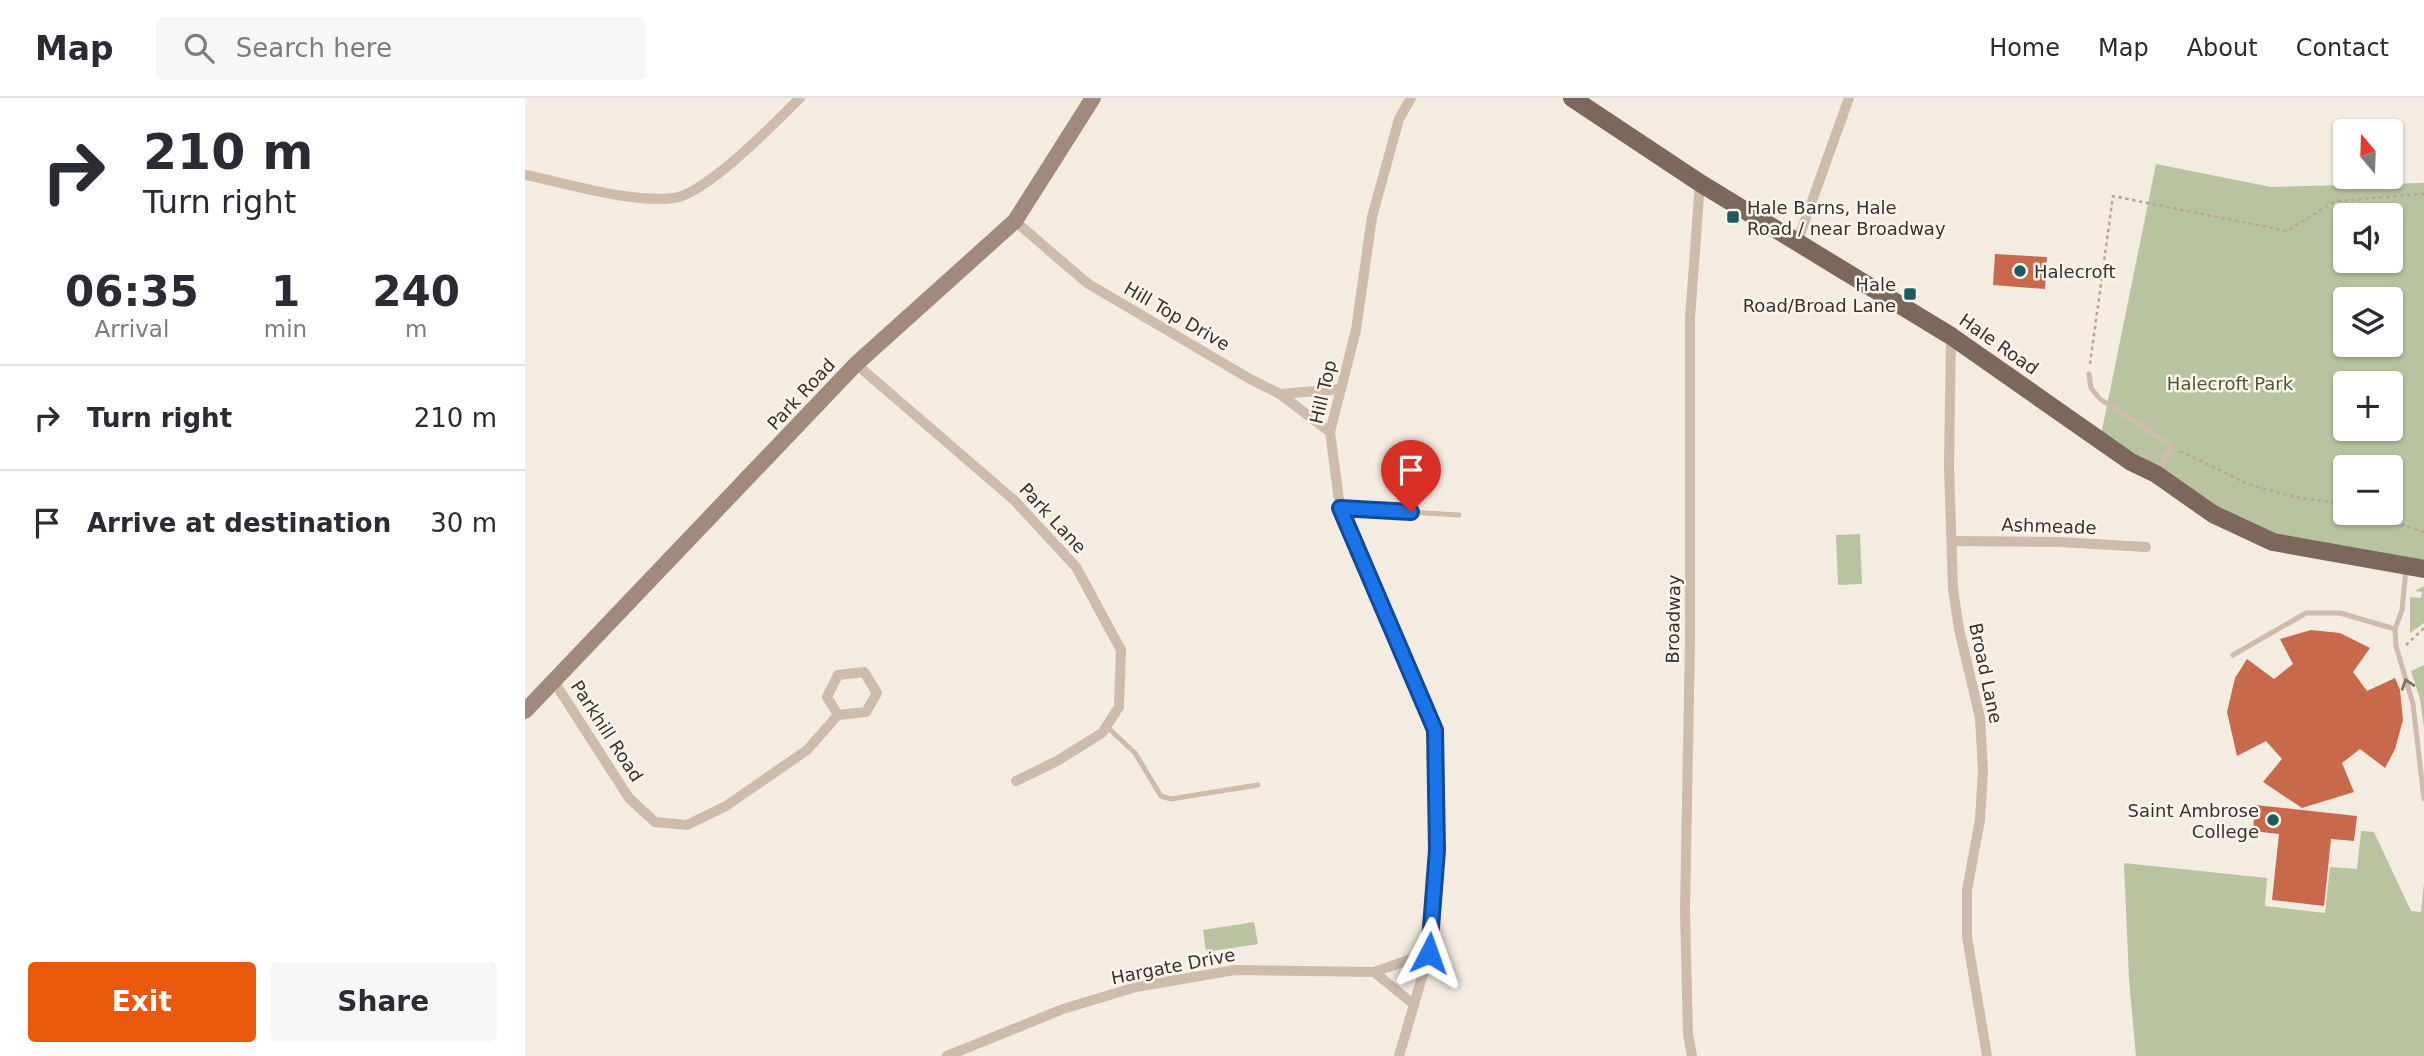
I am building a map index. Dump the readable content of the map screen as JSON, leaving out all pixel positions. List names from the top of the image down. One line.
{"streets":{"main road":["Hale Road","Park Road"],"street":["Hill Top Drive","Hill Top","Park Lane","Ashmeade","Broadway","Broad Lane","Parkhill Road","Hargate Drive"]},"crossings":[["Hill Top Drive","Hill Top"],["Hill Top Drive","Park Road"],["Hale Road","Broadway"],["Hale Road","Broad Lane"],["Hill Top","Hargate Drive"],["Park Road","Park Lane"],["Park Road","Parkhill Road"],["Ashmeade","Broad Lane"]],"parks":["Halecroft Park"],"places":{"transit":["Hale Barns, Hale Road / near Broadway","Hale Road/Broad Lane"],"other":["Halecroft","Saint Ambrose College"]},"north":"top","page":{"header":"Map","search":"Search here","nav":["Home","Map","About","Contact"],"turn":["210 m","Turn right"],"map_buttons":["+","−"],"eta":["06:35","Arrival","1","min","240","m"],"list":[{"name":"Turn right","value":"210 m"},{"name":"Arrive at destination","value":"30 m"}],"buttons":["Exit","Share"]}}
